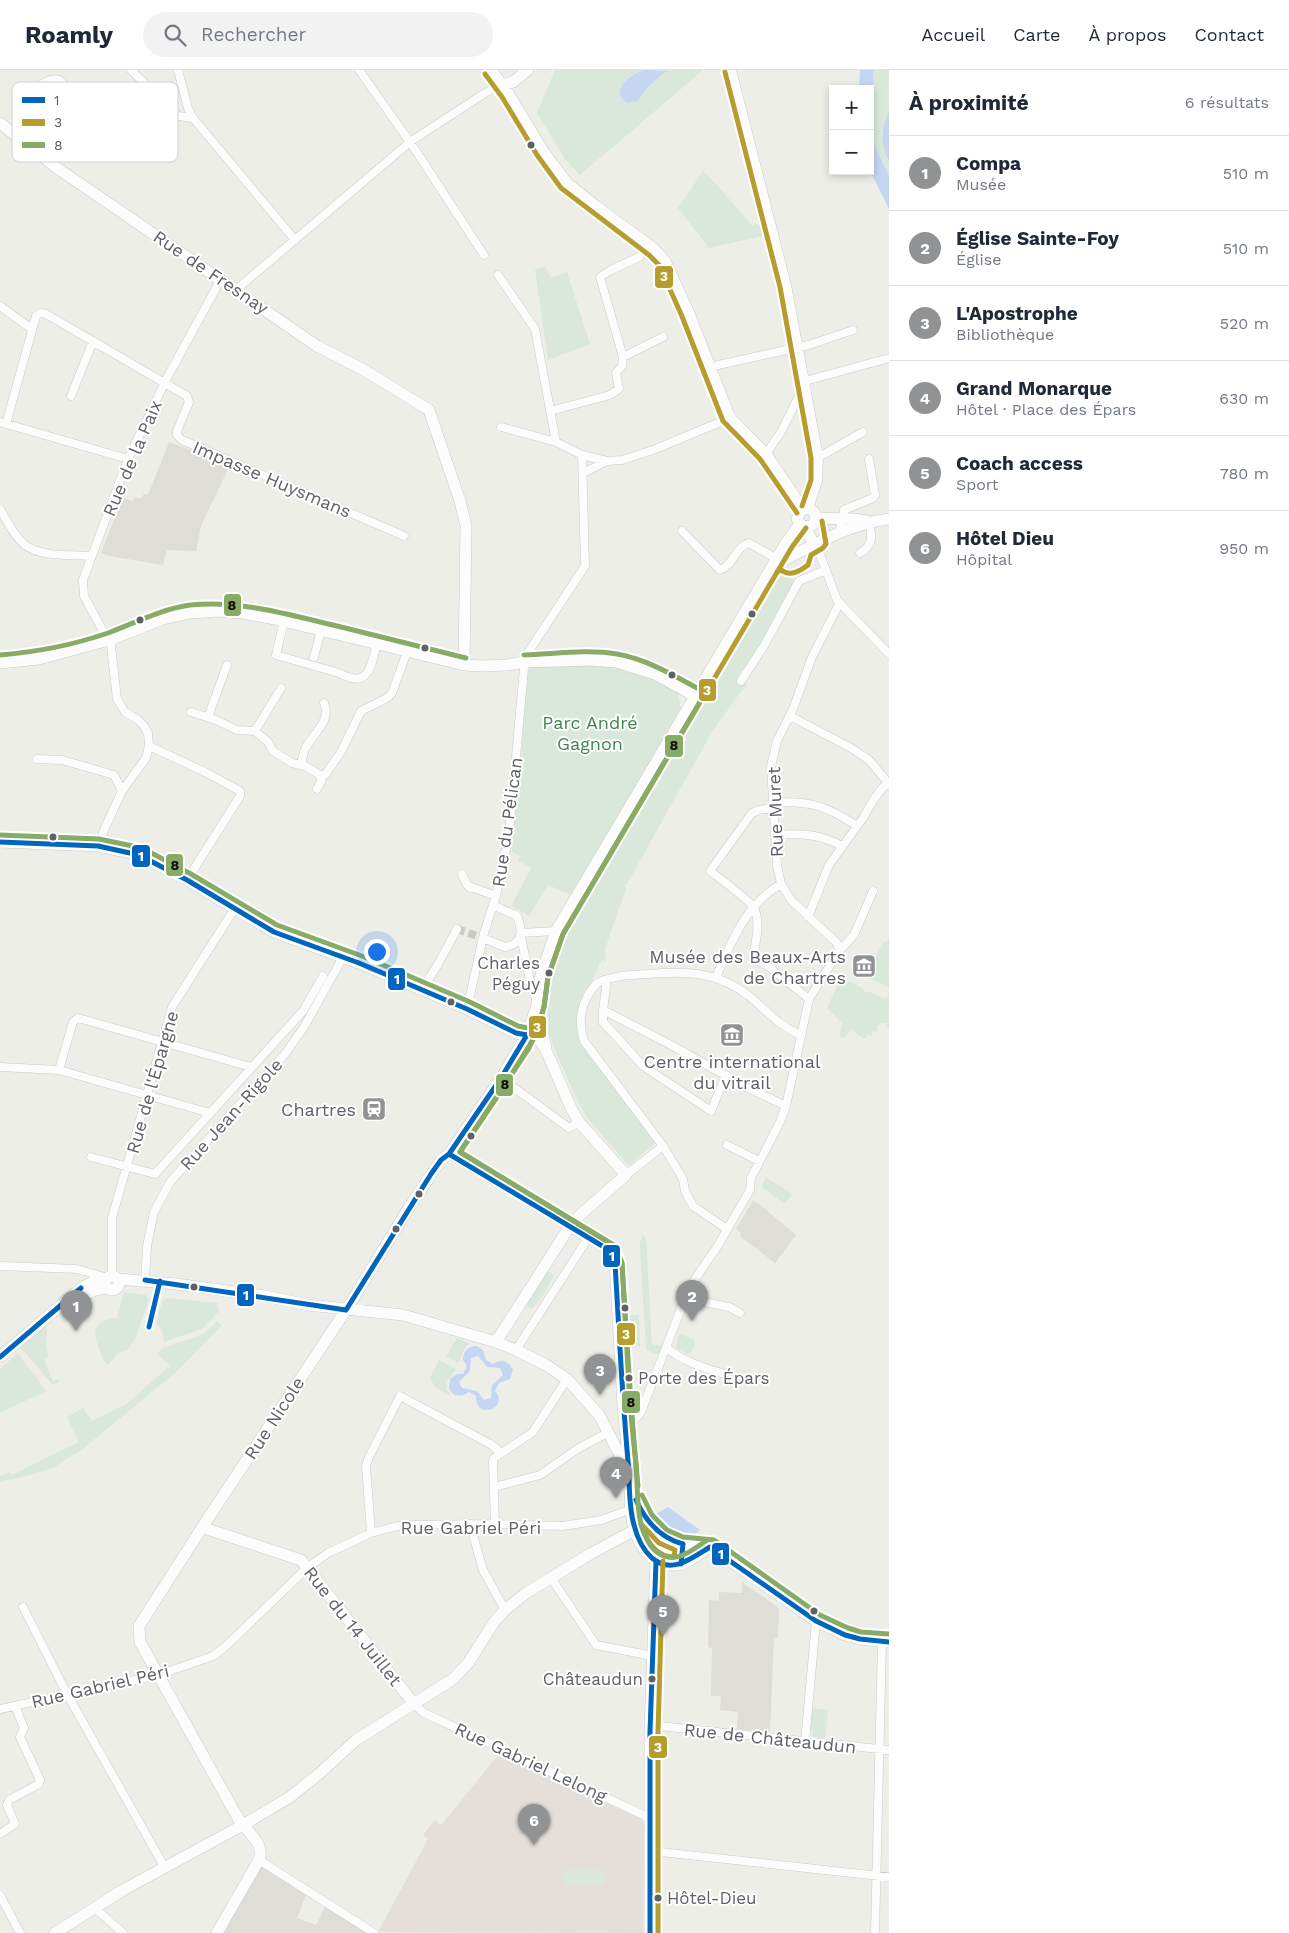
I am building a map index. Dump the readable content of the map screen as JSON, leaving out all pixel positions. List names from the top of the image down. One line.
{"streets":{"main road":["Rue de Fresnay","Rue Nicole","Rue du 14 Juillet"],"street":["Rue de la Paix","Impasse Huysmans","Rue Muret","Rue du Pélican","Rue de l'Épargne","Rue Jean-Rigole","Rue Gabriel Péri","Rue de Châteaudun","Rue Gabriel Lelong"]},"crossings":[["Rue de Fresnay","Rue de la Paix"],["Rue de la Paix","Impasse Huysmans"],["Rue Nicole","Rue Gabriel Péri"],["Rue Nicole","Rue du 14 Juillet"],["Rue Gabriel Péri","Rue du 14 Juillet"],["Rue du 14 Juillet","Rue Gabriel Lelong"]],"parks":["Parc André Gagnon"],"places":{"museum":["Musée des Beaux-Arts de Chartres","Centre international du vitrail"],"other":["Charles Péguy","Porte des Épars","Châteaudun","Hôtel-Dieu"],"station":["Chartres"]},"lines":["transit line 3","transit line 8","transit line 1"],"legend":["1","3","8"],"page":{"header":"Roamly","search":"Rechercher","nav":["Accueil","Carte","À propos","Contact"],"heading":["À proximité","6 résultats"],"map_buttons":["+","−"],"list":[{"mark":"1","name":"Compa","note":"Musée","value":"510 m"},{"mark":"2","name":"Église Sainte-Foy","note":"Église","value":"510 m"},{"mark":"3","name":"L'Apostrophe","note":"Bibliothèque","value":"520 m"},{"mark":"4","name":"Grand Monarque","note":"Hôtel · Place des Épars","value":"630 m"},{"mark":"5","name":"Coach access","note":"Sport","value":"780 m"},{"mark":"6","name":"Hôtel Dieu","note":"Hôpital","value":"950 m"}],"pins":["2","1","3","4","5","6"]}}
